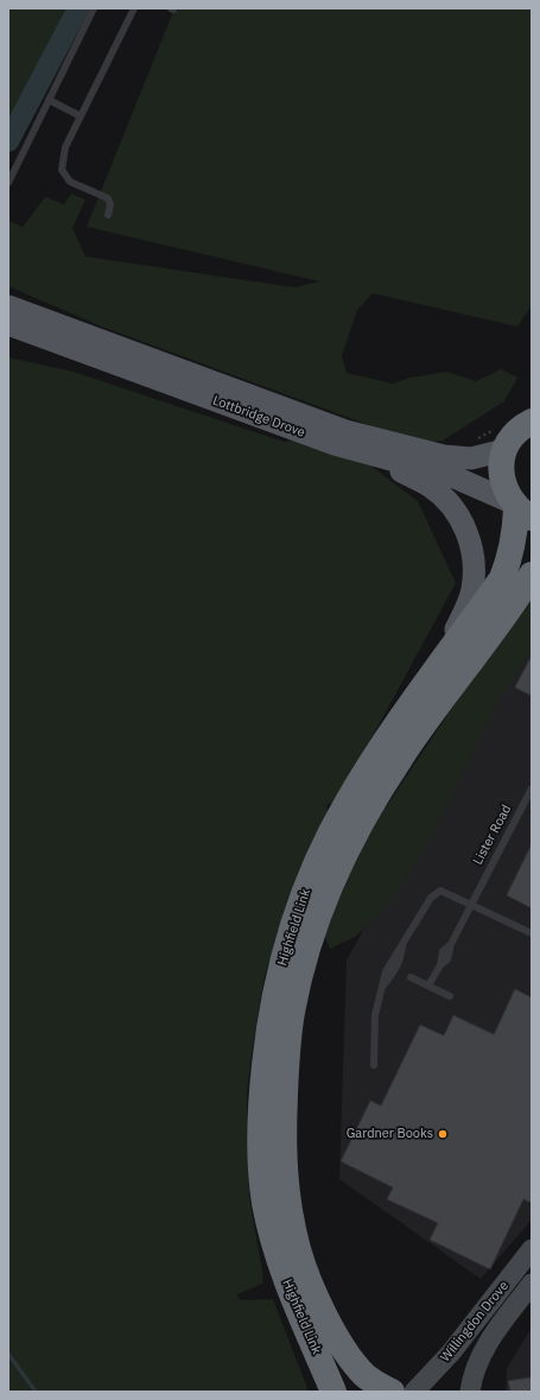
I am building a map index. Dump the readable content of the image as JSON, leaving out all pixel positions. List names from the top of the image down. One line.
{"streets":{"highway":["Highfield Link"],"main road":["Lottbridge Drove"],"street":["Willingdon Drove"],"lane":["Lister Road"]},"crossings":[["Lottbridge Drove","Highfield Link"]],"places":["Gardner Books"]}
